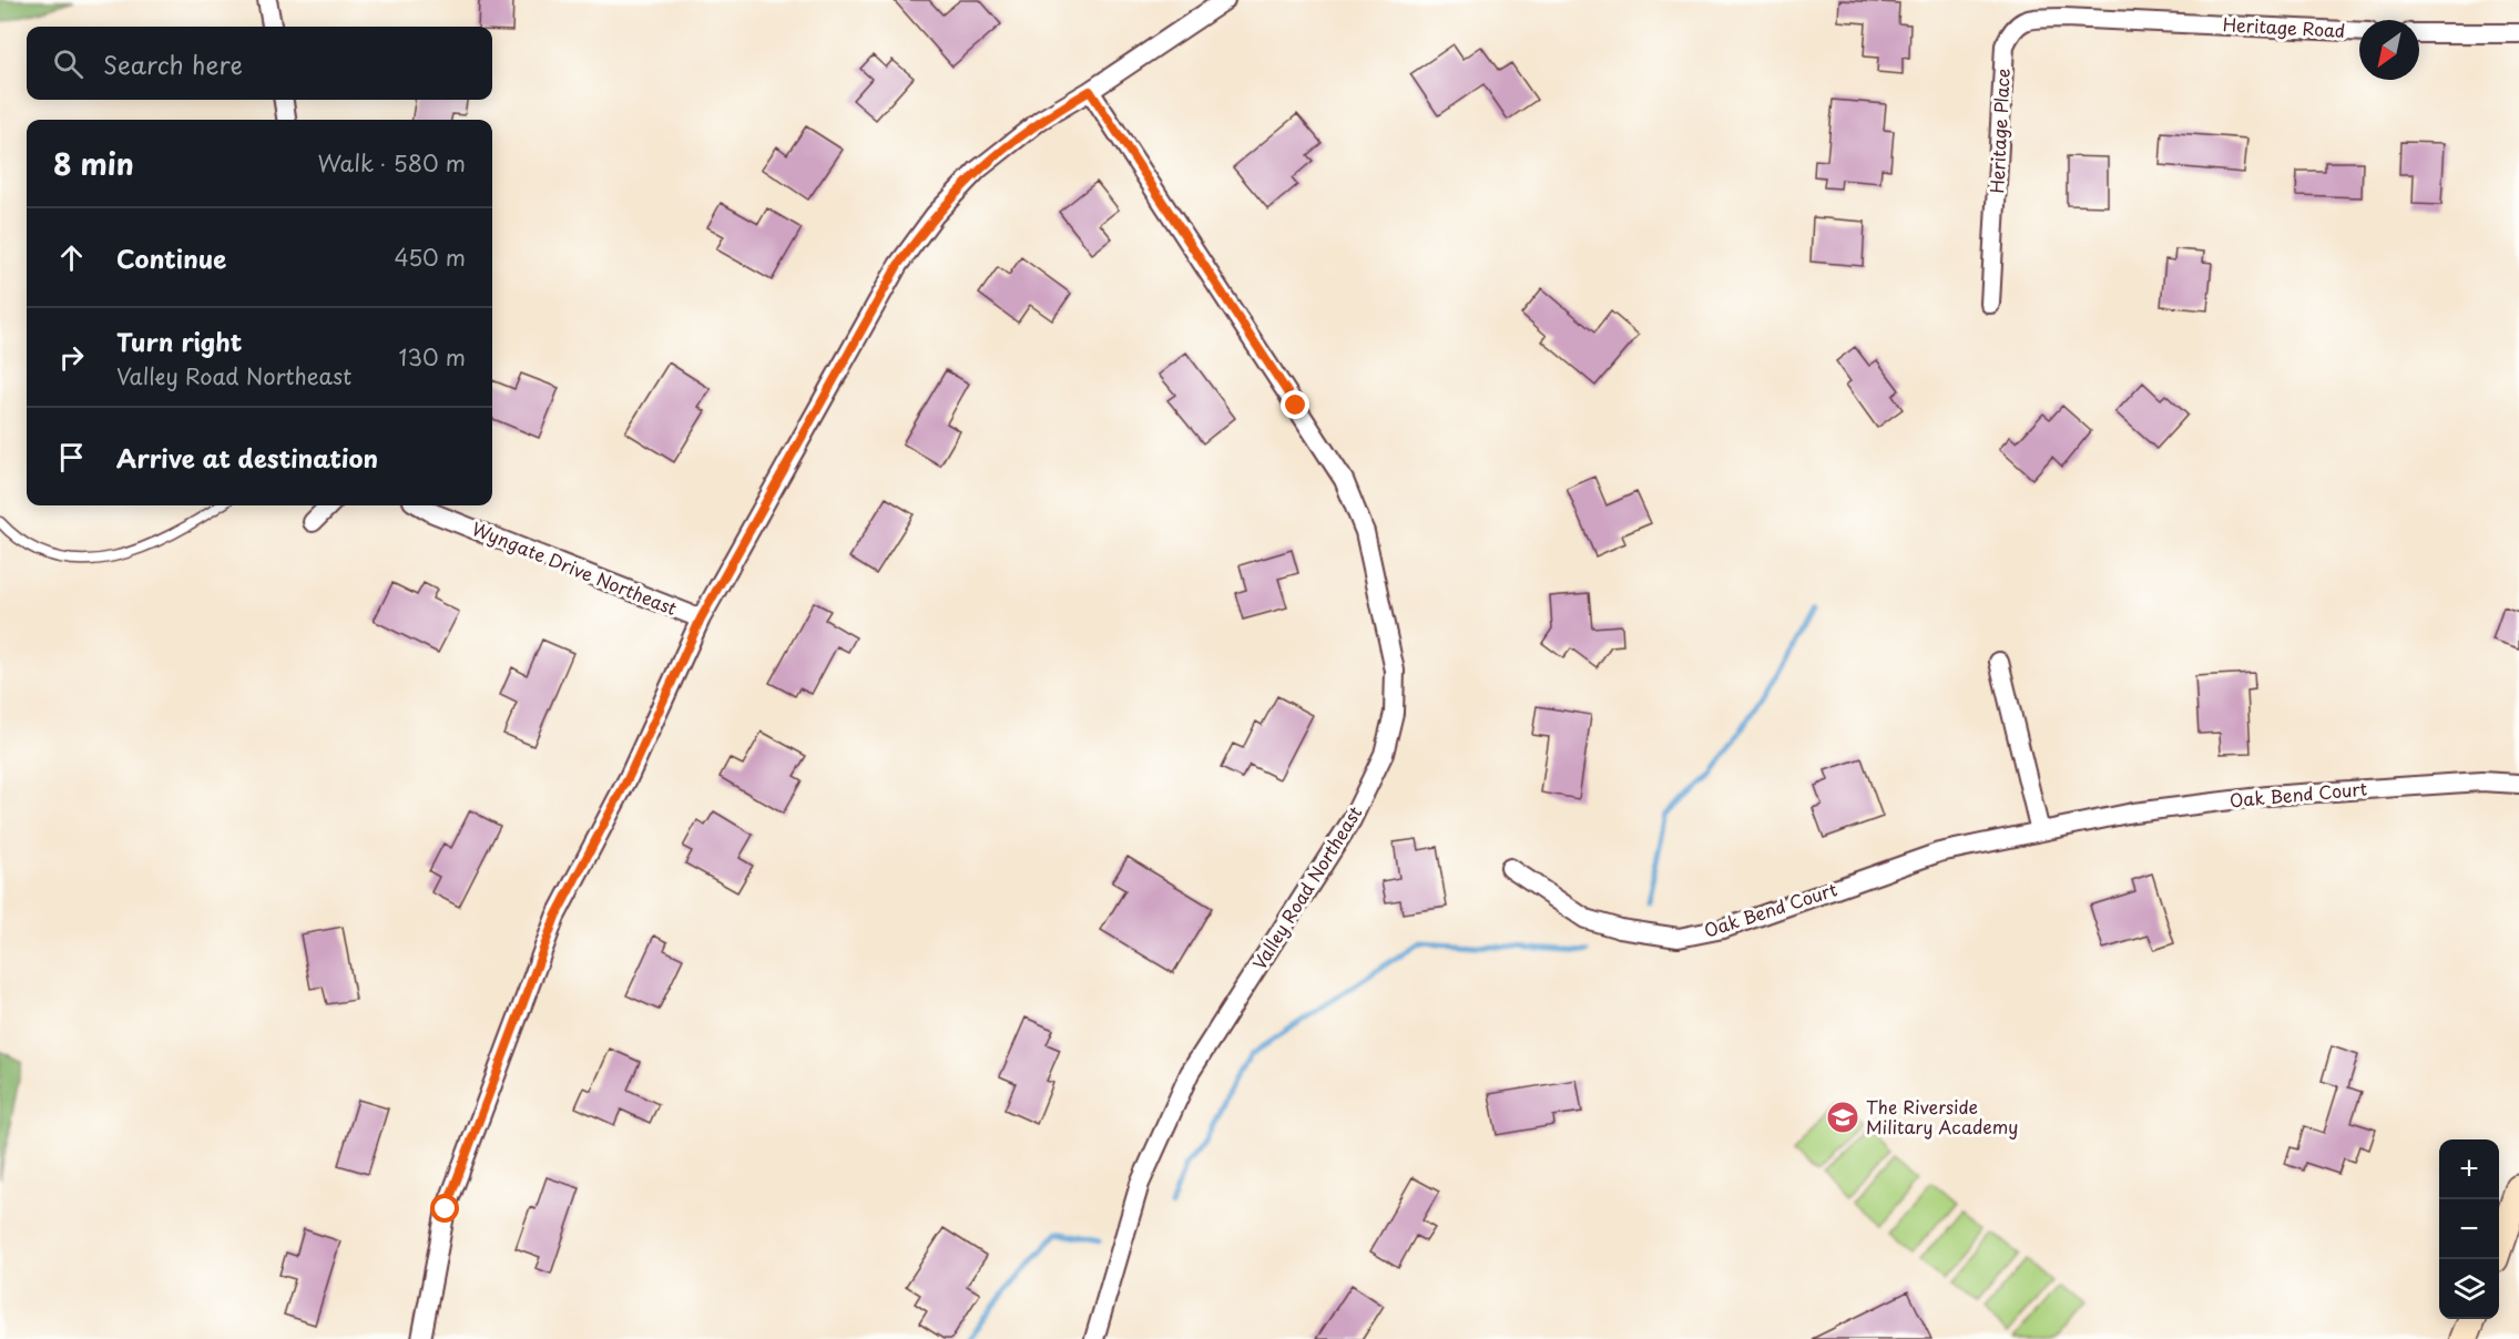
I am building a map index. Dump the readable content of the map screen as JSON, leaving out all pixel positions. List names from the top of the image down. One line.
{"streets":{"street":["Heritage Road","Heritage Place","Wyngate Drive Northeast","Oak Bend Court","Valley Road Northeast"]},"crossings":[["Heritage Road","Heritage Place"]],"places":{"school or university":["The Riverside Military Academy"]},"north":"bottom left","page":{"search":"Search here","heading":["8 min","Walk · 580 m"],"list":[["Continue","450 m"],["Turn right","Valley Road Northeast","130 m"],"Arrive at destination"],"map_buttons":["+","−"]}}
